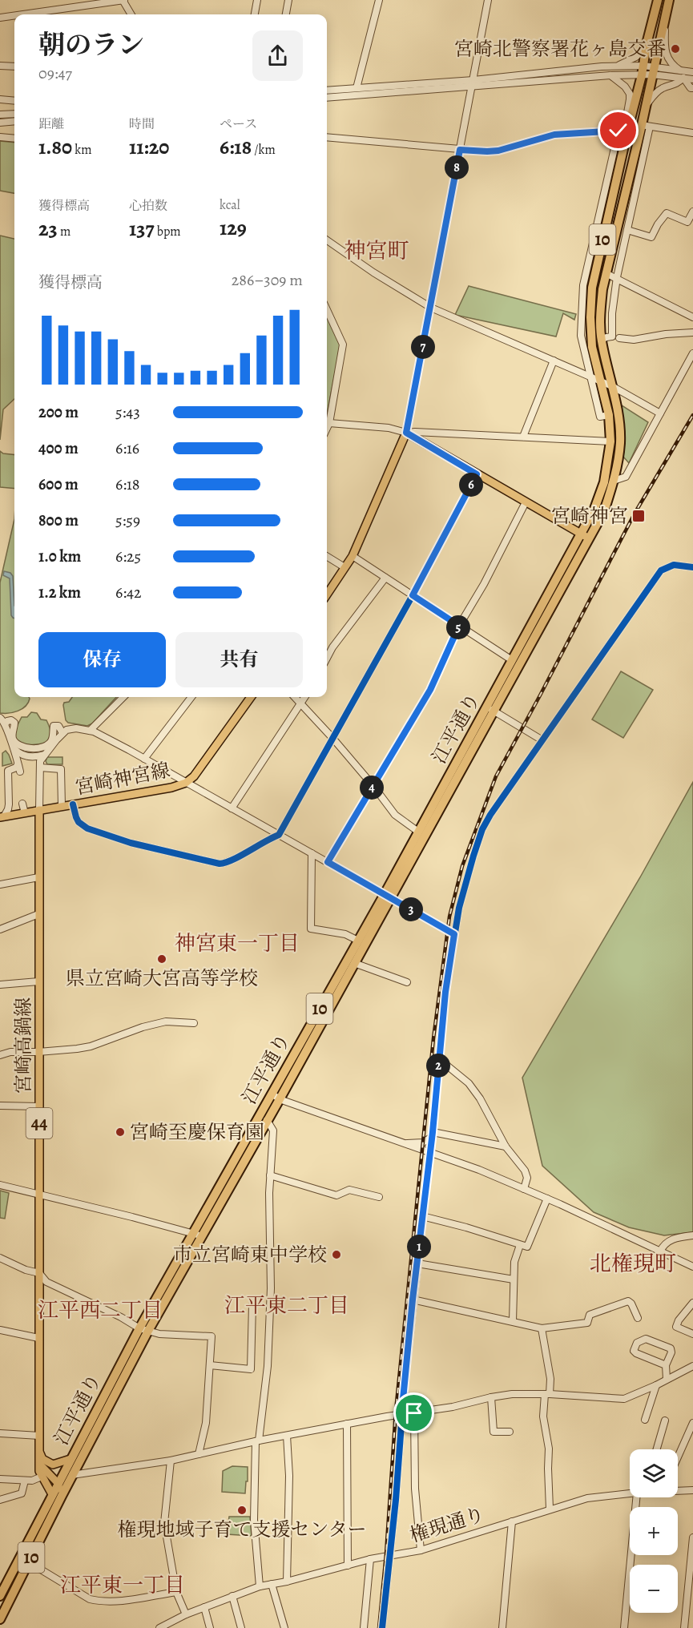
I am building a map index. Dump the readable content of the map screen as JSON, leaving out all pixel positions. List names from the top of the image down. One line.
{"streets":{"highway":["10","江平通り"],"main road":["宮崎神宮線","宮崎高鍋線","44"],"street":["権現通り"]},"crossings":[["10","江平通り"],["10","宮崎高鍋線"],["江平通り","宮崎高鍋線"],["宮崎神宮線","宮崎高鍋線"]],"districts":["神宮町","神宮東一丁目","北権現町","江平東二丁目","江平西二丁目","江平東一丁目"],"places":{"other":["宮崎北警察署花ヶ島交番","県立宮崎大宮高等学校","宮崎至慶保育園","市立宮崎東中学校","権現地域子育て支援センター"],"transit":["宮崎神宮"]},"page":{"heading":["朝のラン","09:47"],"stats":[["距離","1.80 km"],["時間","11:20"],["ペース","6:18 /km"],["獲得標高","23 m"],["心拍数","137 bpm"],["kcal","129"]],"pins":["8","7","6","5","4","3","2","1"],"chart":["獲得標高","286–309 m"],"list":[{"name":"200 m","note":"5:43"},{"name":"400 m","note":"6:16"},{"name":"600 m","note":"6:18"},{"name":"800 m","note":"5:59"},{"name":"1.0 km","note":"6:25"},{"name":"1.2 km","note":"6:42"}],"buttons":["保存","共有"],"map_buttons":["+","−"]}}
